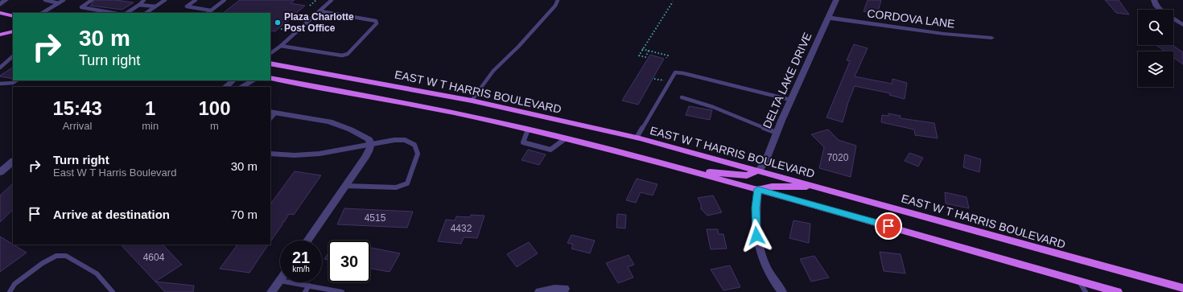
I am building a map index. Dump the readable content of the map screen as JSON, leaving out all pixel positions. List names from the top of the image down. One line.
{"streets":{"main road":["EAST W T HARRIS BOULEVARD"],"street":["CORDOVA LANE","DELTA LAKE DRIVE"]},"crossings":[["CORDOVA LANE","DELTA LAKE DRIVE"],["DELTA LAKE DRIVE","EAST W T HARRIS BOULEVARD"]],"places":["Plaza Charlotte Post Office"],"house_numbers":["7020","4515","4432","4604"],"page":{"turn":["30 m","Turn right"],"eta":["15:43","Arrival","1","min","100","m"],"list":[{"name":"Turn right","note":"East W T Harris Boulevard","value":"30 m"},{"name":"Arrive at destination","value":"70 m"}],"speed":"21 km/h","limit":"30"}}
